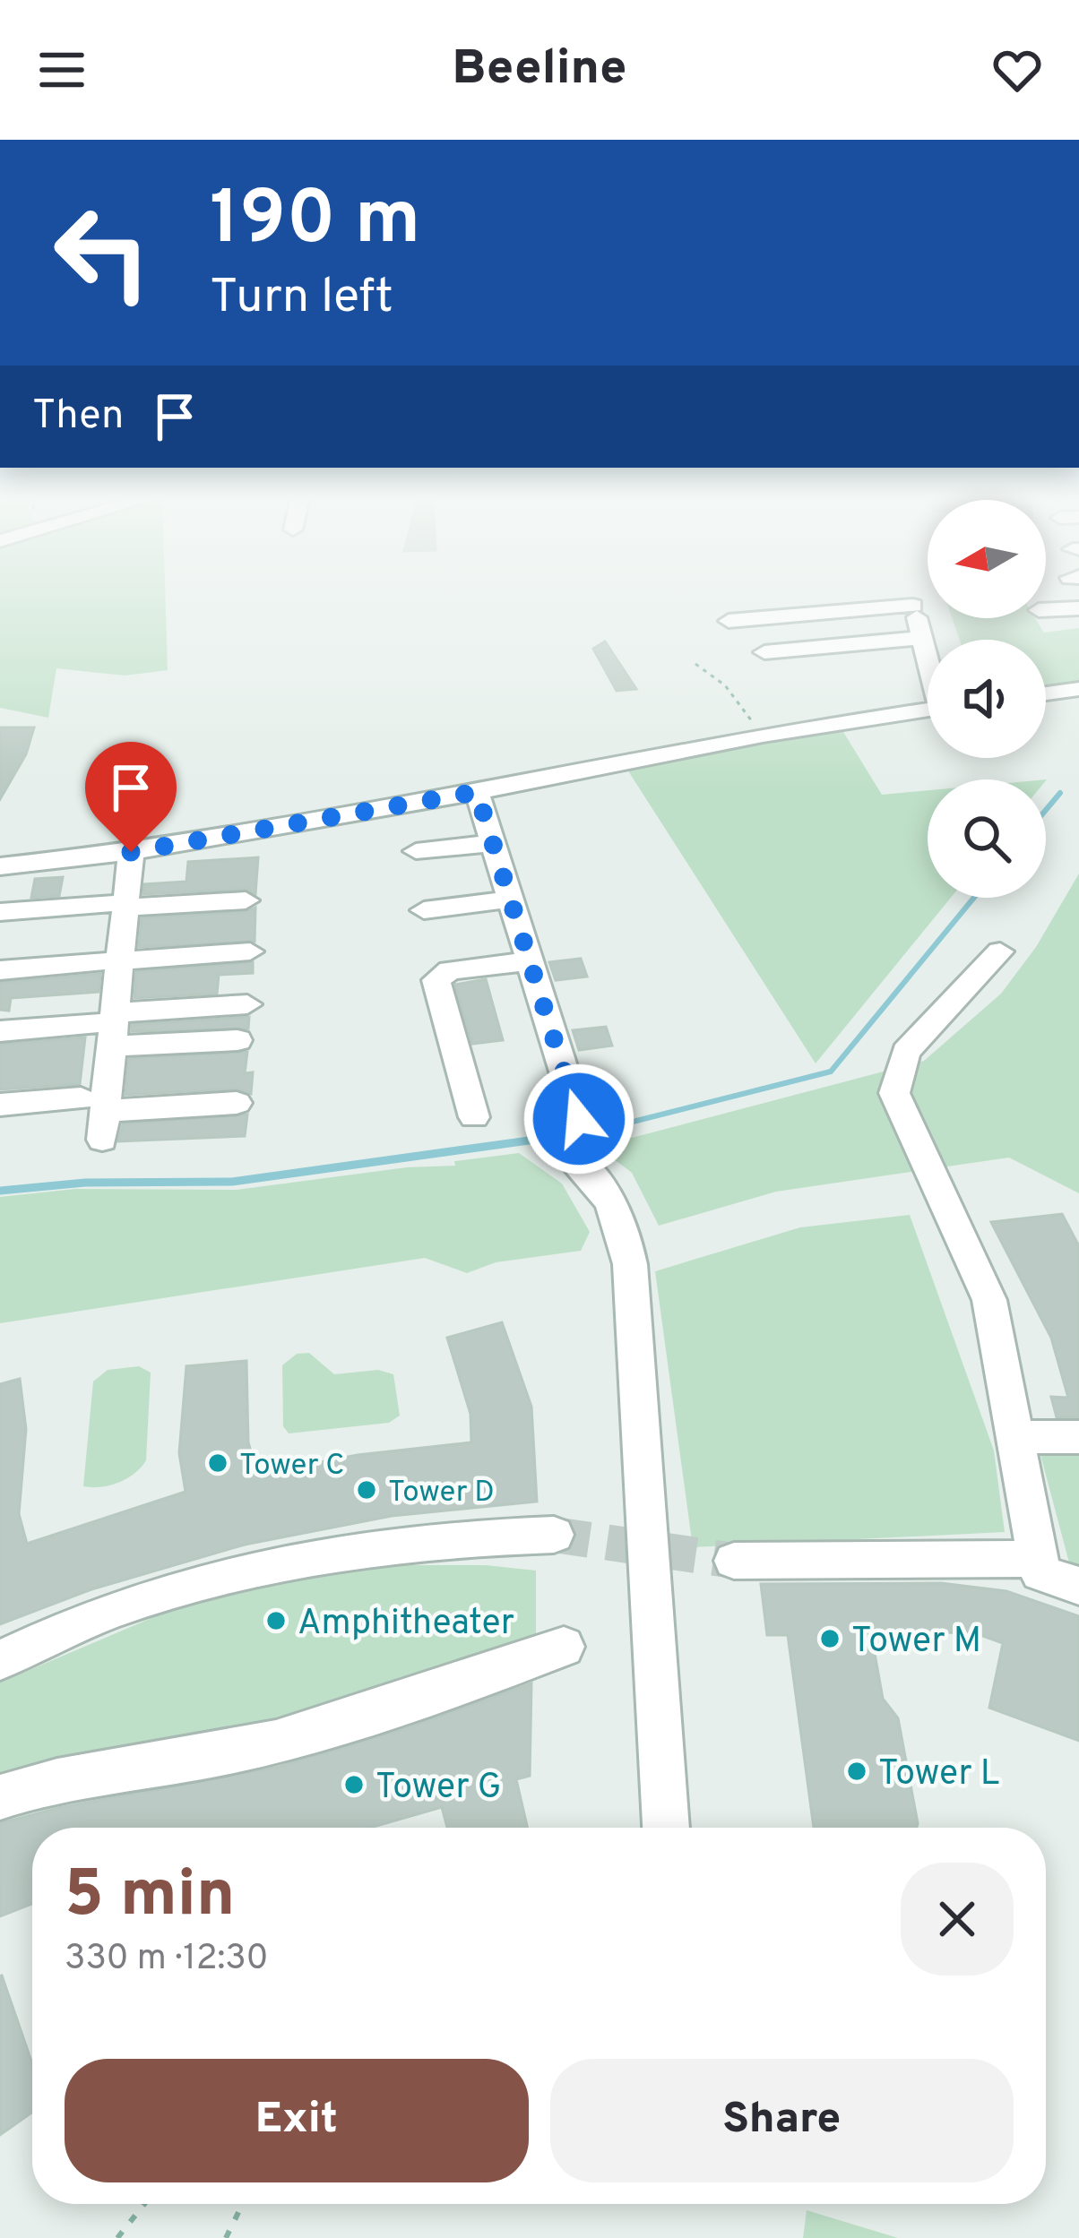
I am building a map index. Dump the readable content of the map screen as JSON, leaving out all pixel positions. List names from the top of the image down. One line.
{"places":["Tower C","Tower D","Amphitheater","Tower M","Tower L","Tower G"],"north":"left","page":{"header":"Beeline","turn":["190 m","Turn left"],"then":"Then","heading":["5 min","330 m · 12:30"],"buttons":["Exit","Share"]}}
